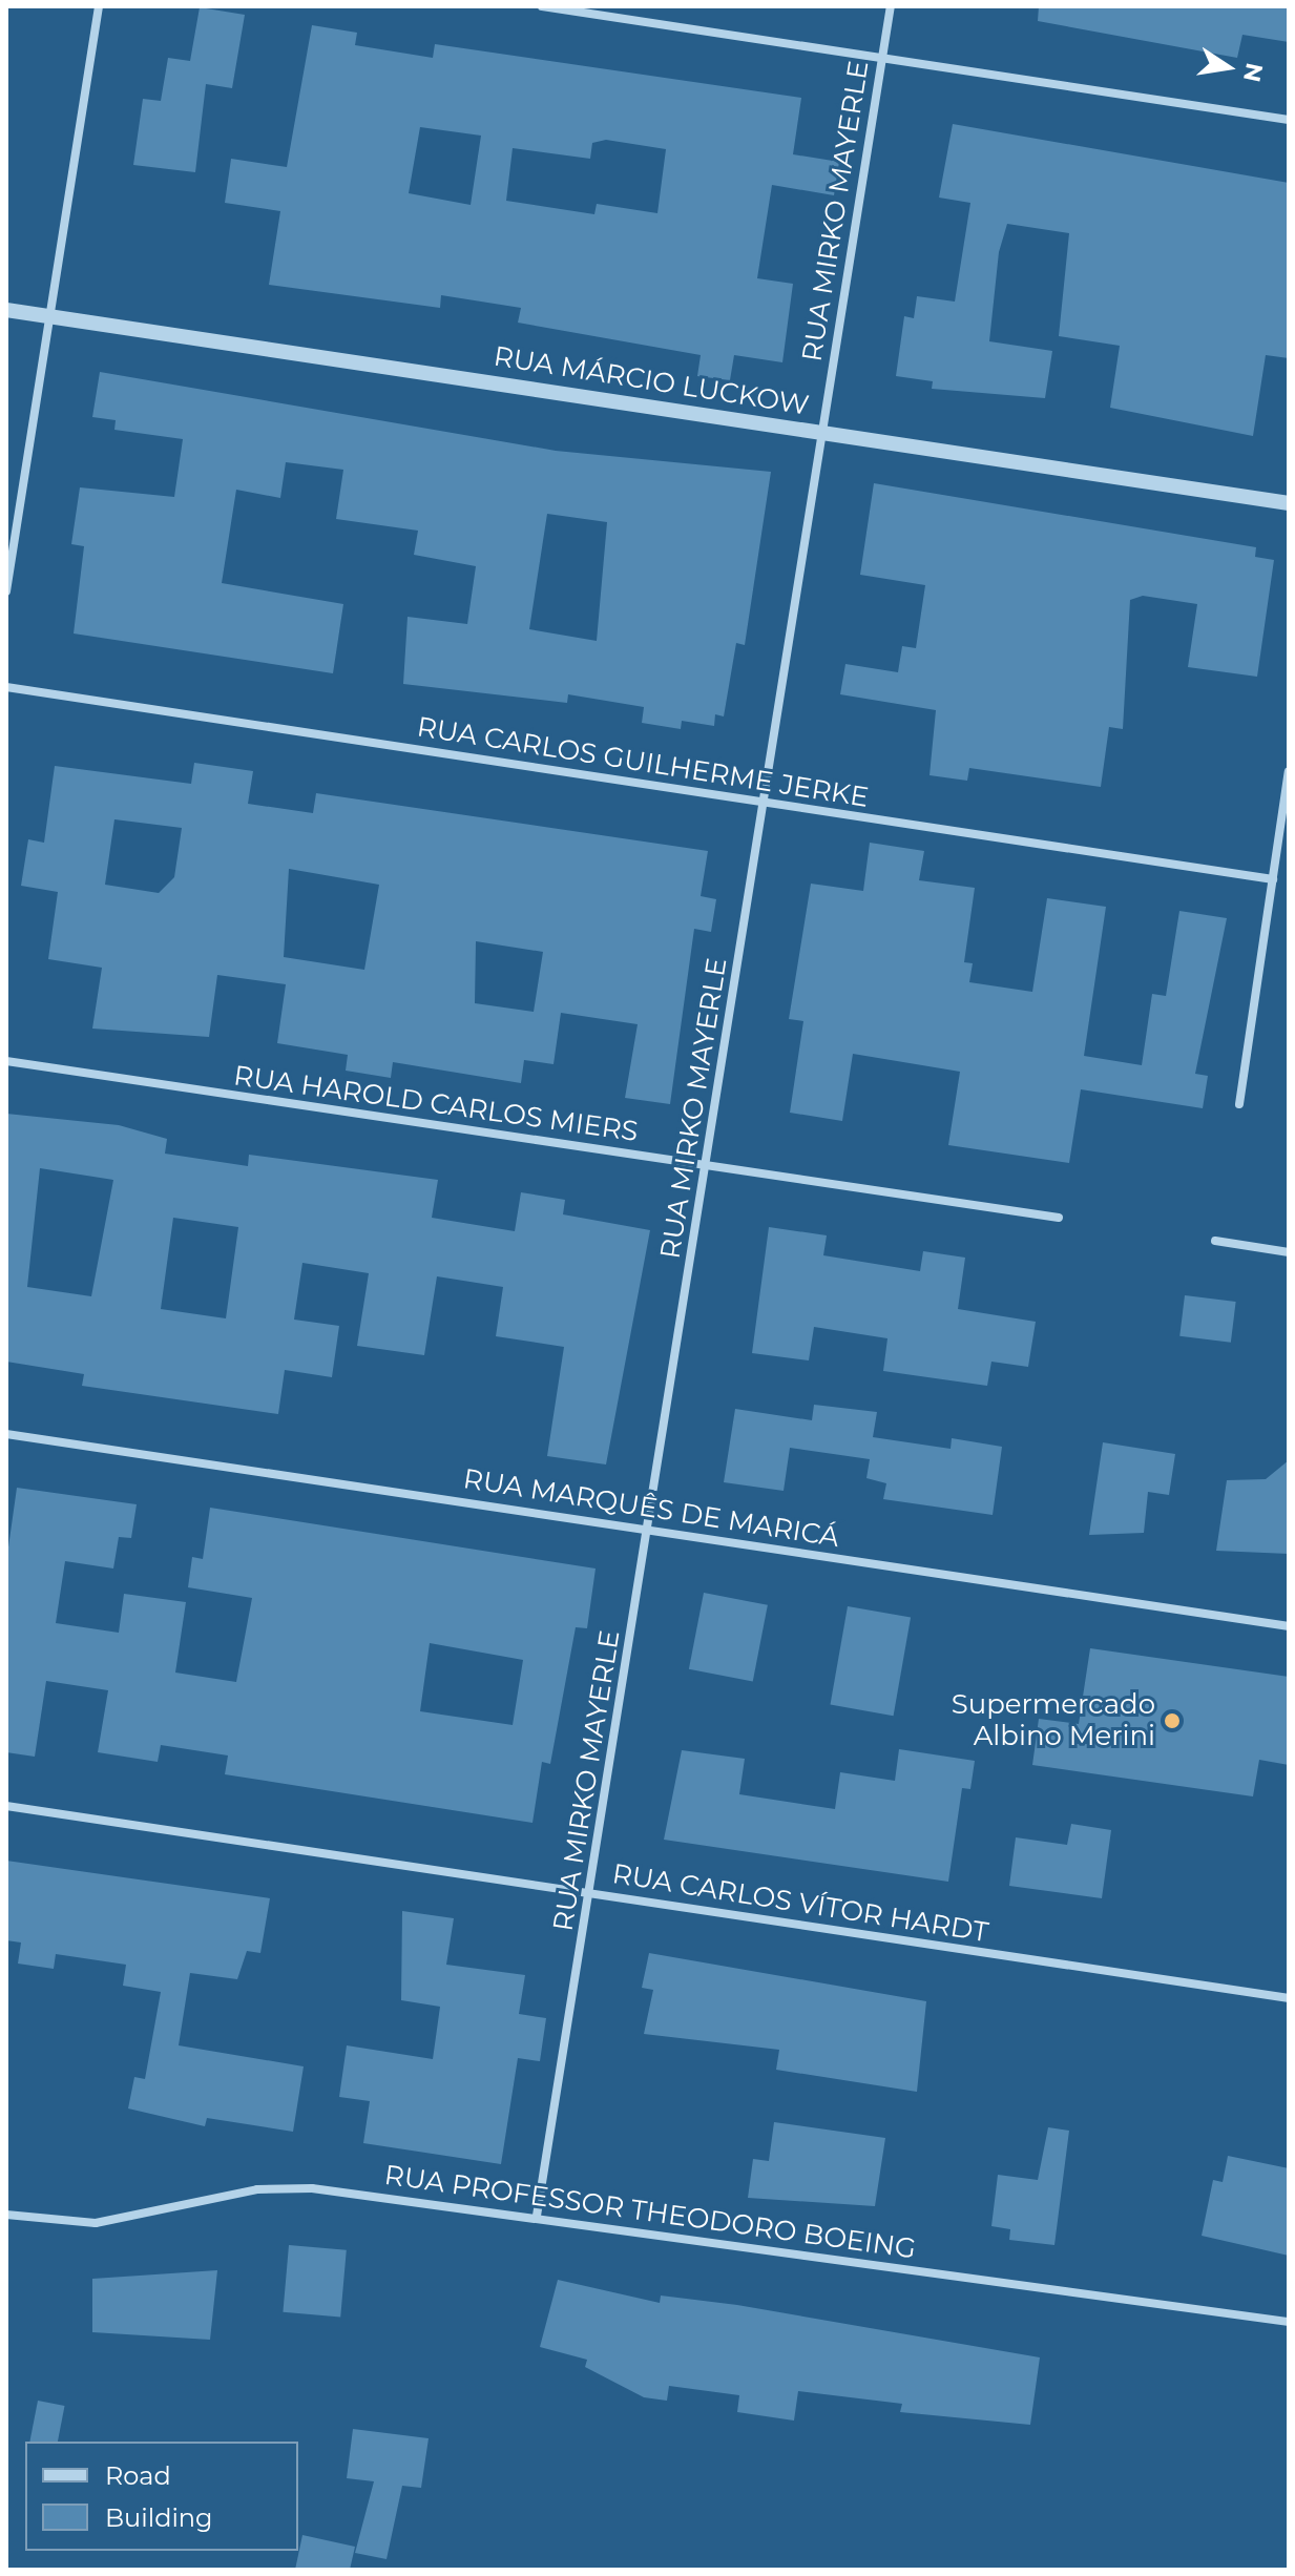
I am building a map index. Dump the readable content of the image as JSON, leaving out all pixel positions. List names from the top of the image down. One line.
{"streets":{"street":["RUA MIRKO MAYERLE","RUA MÁRCIO LUCKOW","RUA CARLOS GUILHERME JERKE","RUA HAROLD CARLOS MIERS","RUA MARQUÊS DE MARICÁ","RUA CARLOS VÍTOR HARDT","RUA PROFESSOR THEODORO BOEING"]},"crossings":[["RUA MIRKO MAYERLE","RUA MÁRCIO LUCKOW"],["RUA MIRKO MAYERLE","RUA CARLOS GUILHERME JERKE"],["RUA MIRKO MAYERLE","RUA HAROLD CARLOS MIERS"],["RUA MIRKO MAYERLE","RUA MARQUÊS DE MARICÁ"],["RUA MIRKO MAYERLE","RUA CARLOS VÍTOR HARDT"],["RUA MIRKO MAYERLE","RUA PROFESSOR THEODORO BOEING"]],"places":["Supermercado Albino Merini"],"legend":["Road","Building"],"north":"right"}
